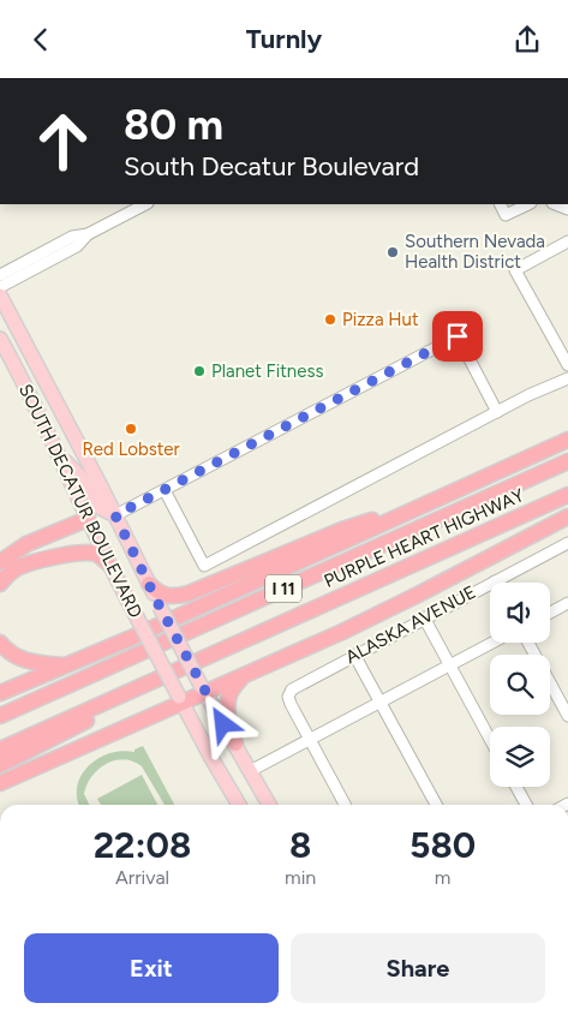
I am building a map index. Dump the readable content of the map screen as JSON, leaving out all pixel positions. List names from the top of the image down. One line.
{"streets":{"highway":["PURPLE HEART HIGHWAY","I 11"],"main road":["SOUTH DECATUR BOULEVARD"],"street":["ALASKA AVENUE"]},"places":["Southern Nevada Health District","Pizza Hut","Planet Fitness","Red Lobster"],"page":{"header":"Turnly","turn":["80 m","South Decatur Boulevard"],"eta":["22:08","Arrival","8","min","580","m"],"buttons":["Exit","Share"]}}
